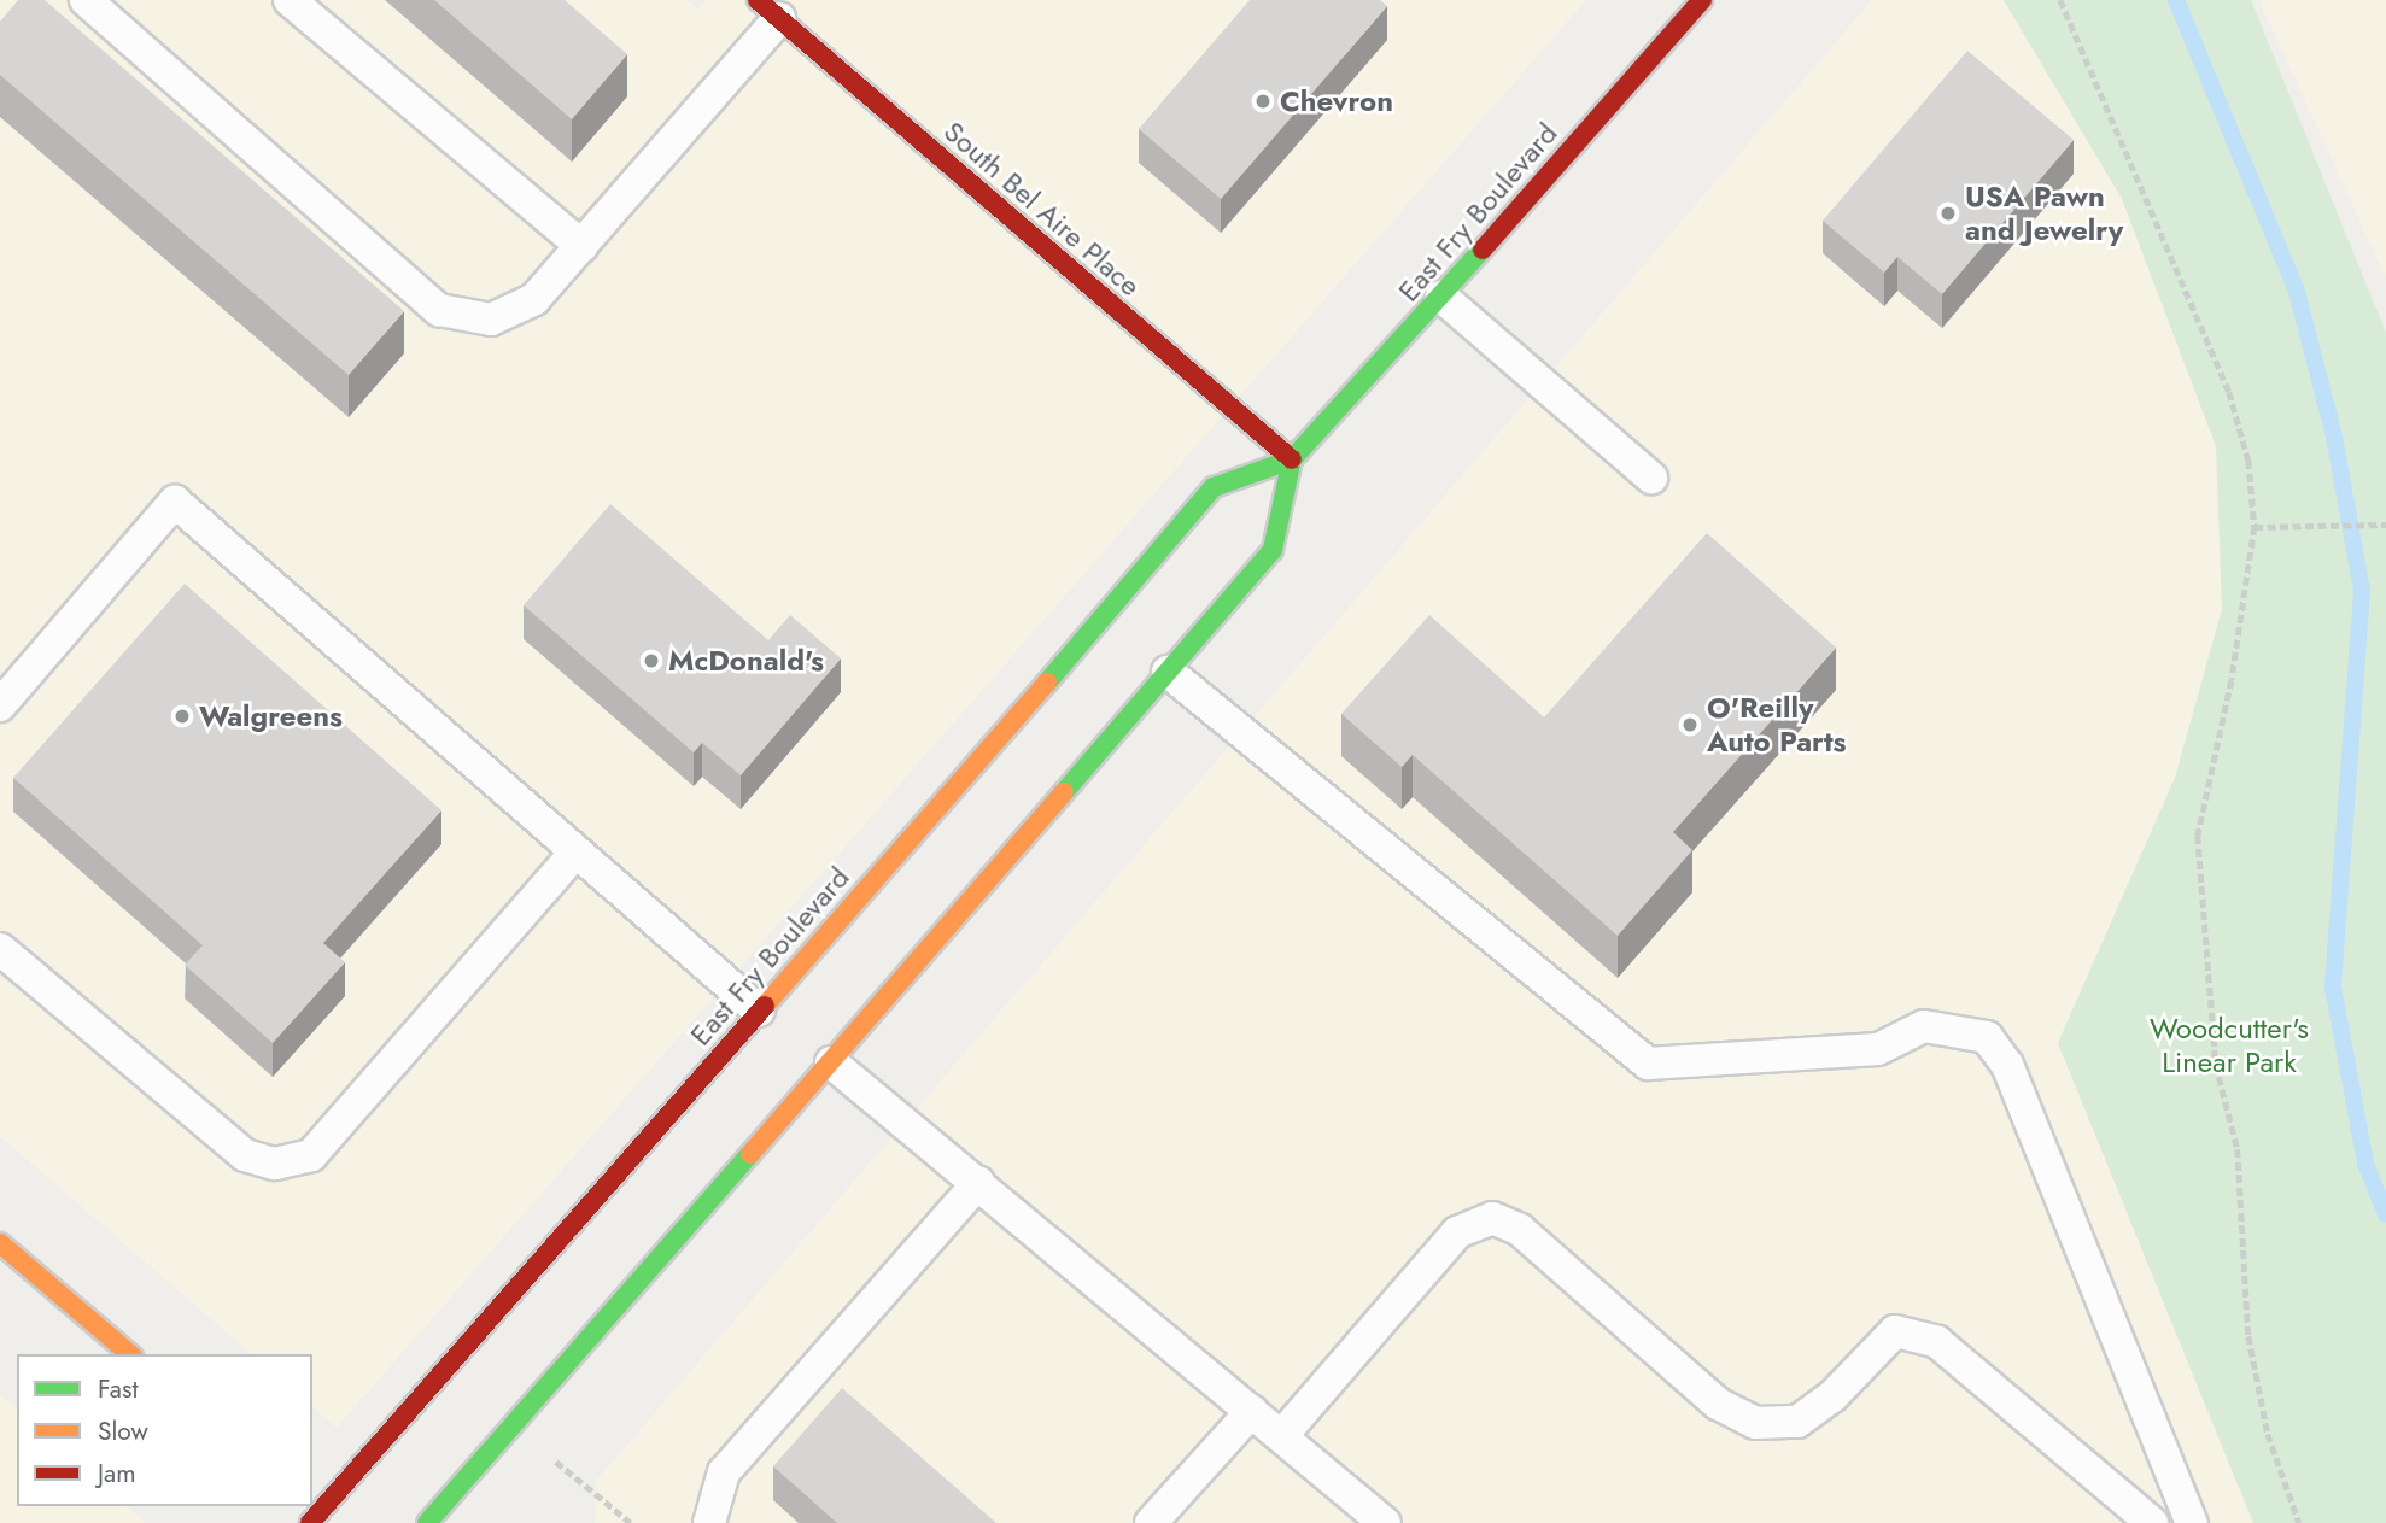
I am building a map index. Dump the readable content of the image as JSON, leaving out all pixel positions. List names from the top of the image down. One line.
{"streets":{"main road":["South Bel Aire Place","East Fry Boulevard"]},"crossings":[["South Bel Aire Place","East Fry Boulevard"]],"parks":["Woodcutter's Linear Park"],"places":["Chevron","USA Pawn and Jewelry","McDonald's","Walgreens","O'Reilly Auto Parts"],"legend":["Fast","Slow","Jam"]}
